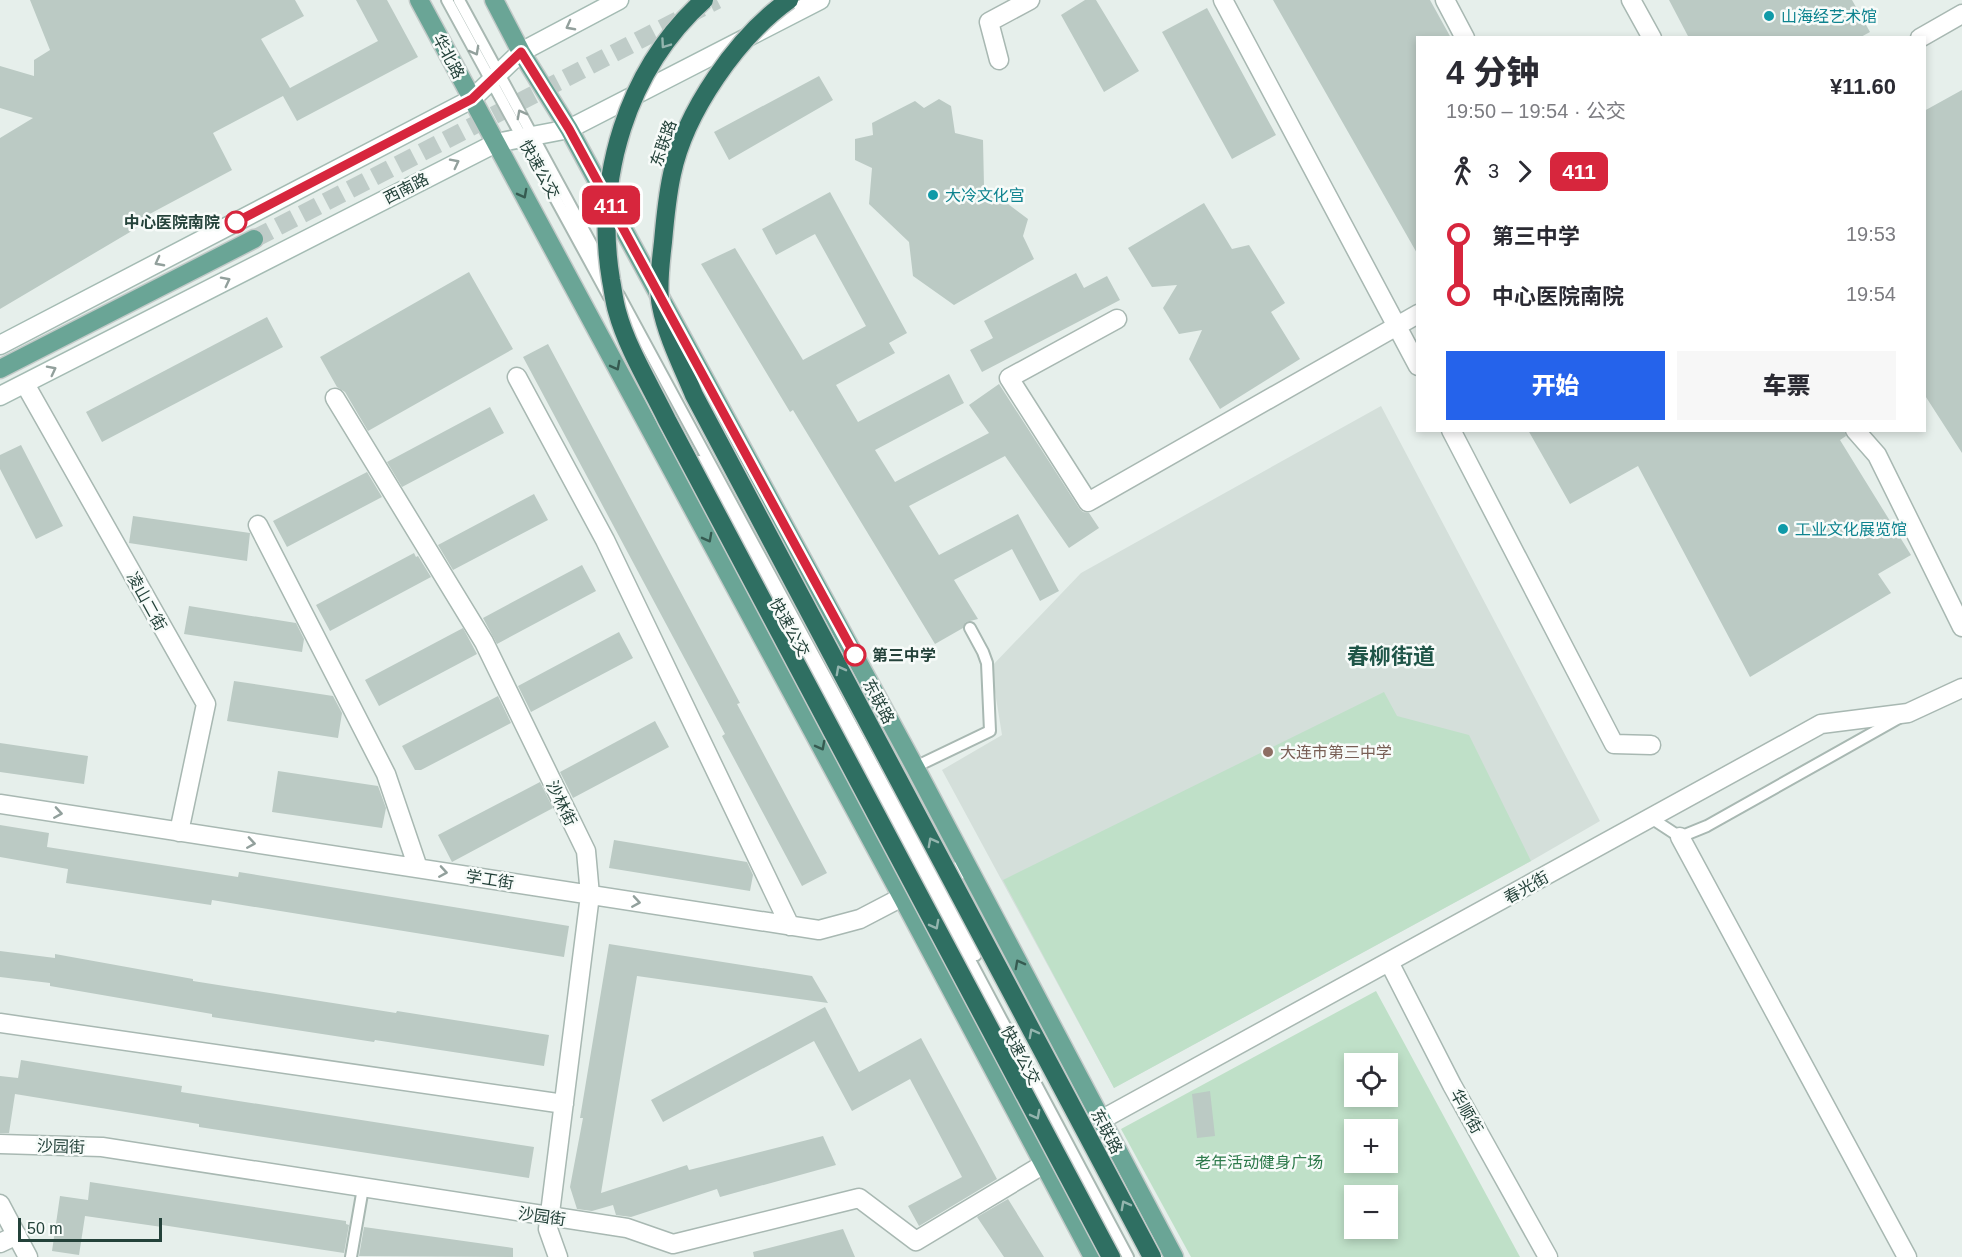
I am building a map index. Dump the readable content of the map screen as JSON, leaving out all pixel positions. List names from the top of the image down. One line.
{"streets":{"highway":["东联路"],"main road":["华北路"],"street":["西南路","凌山二街","沙林街","学工街","春光街","华顺街","沙园街"],"lane":["快速公交"]},"crossings":[["华北路","西南路"],["华北路","学工街"],["华北路","沙园街"],["快速公交","西南路"],["快速公交","学工街"],["西南路","凌山二街"],["凌山二街","学工街"],["沙林街","学工街"],["沙林街","沙园街"],["春光街","华顺街"]],"one_way":["学工街"],"districts":["春柳街道"],"parks":["老年活动健身广场"],"places":["山海经艺术馆","大冷文化宫","中心医院南院","工业文化展览馆","第三中学","大连市第三中学"],"lines":["bus line 411"],"scale_bar":"50 m","page":{"on_map":"411","heading":["4 分钟","19:50 – 19:54 · 公交","¥11.60"],"legs":["3","411"],"list":[{"name":"第三中学","value":"19:53"},{"name":"中心医院南院","value":"19:54"}],"buttons":["开始","车票"],"map_buttons":["+","−"],"scale":"50 m"}}
